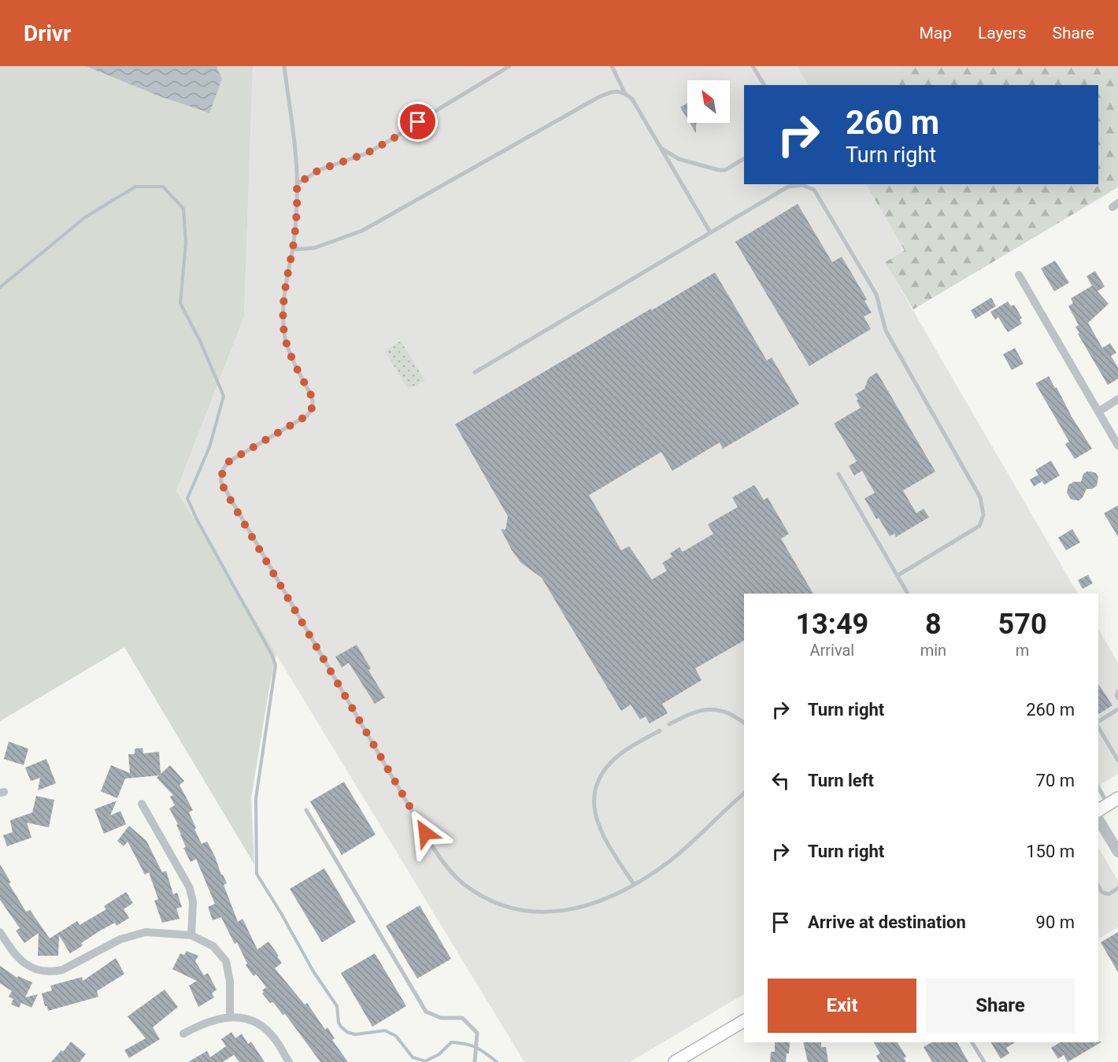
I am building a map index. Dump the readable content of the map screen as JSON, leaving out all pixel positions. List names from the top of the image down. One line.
{"north":"top left","page":{"header":"Drivr","nav":["Map","Layers","Share"],"turn":["260 m","Turn right"],"eta":["13:49","Arrival","8","min","570","m"],"list":[{"name":"Turn right","value":"260 m"},{"name":"Turn left","value":"70 m"},{"name":"Turn right","value":"150 m"},{"name":"Arrive at destination","value":"90 m"}],"buttons":["Exit","Share"]}}
